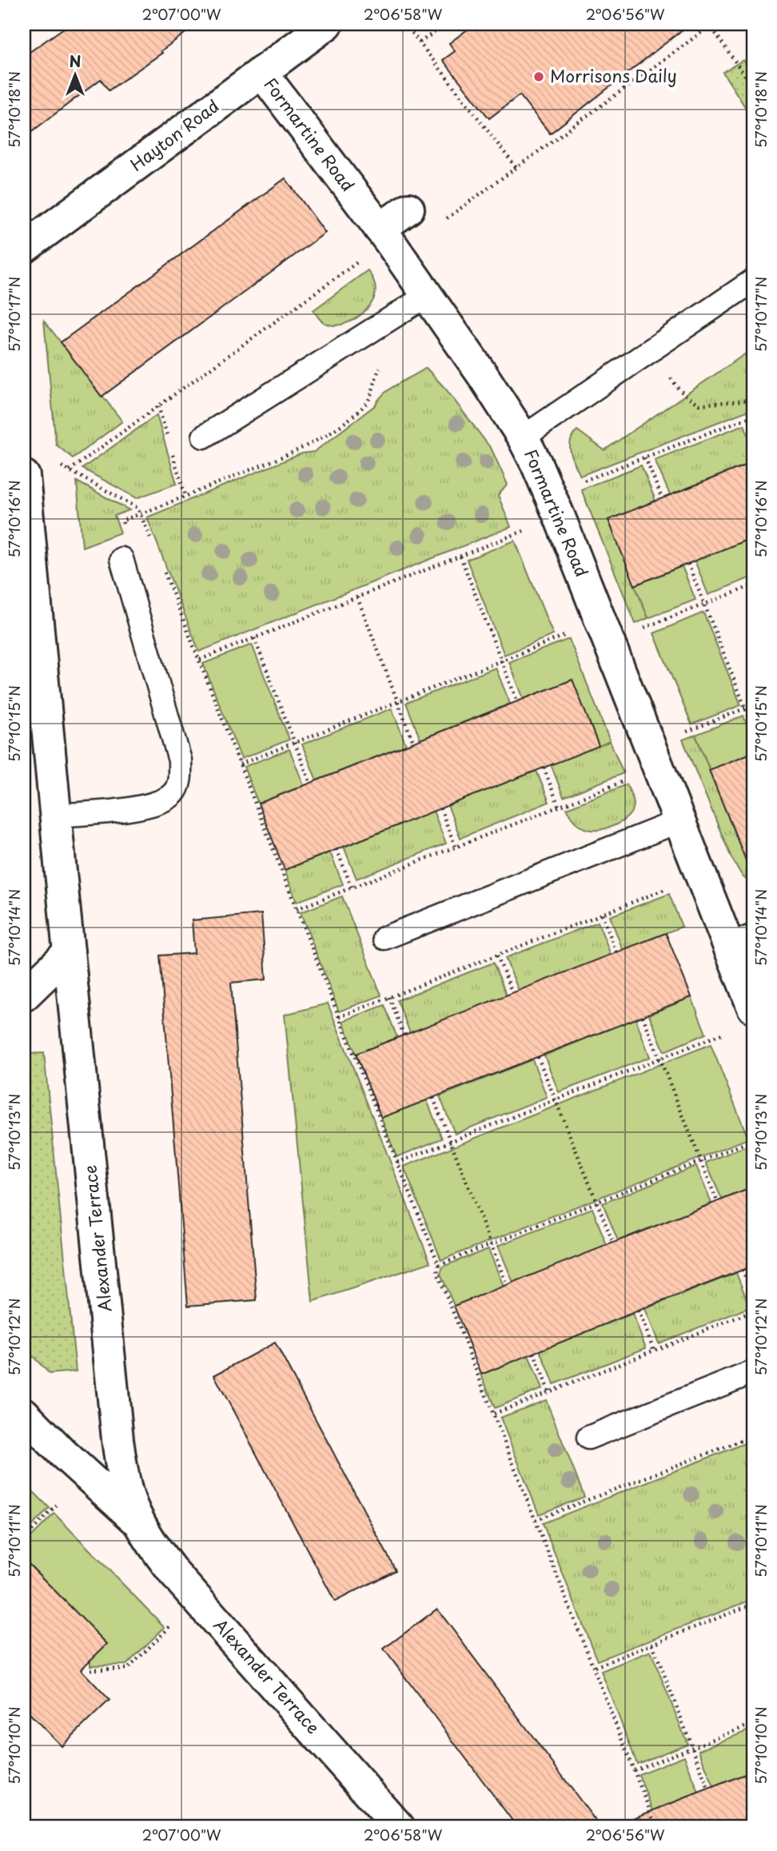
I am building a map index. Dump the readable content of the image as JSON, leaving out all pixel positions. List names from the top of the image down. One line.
{"streets":{"street":["Formartine Road","Hayton Road","Alexander Terrace"]},"crossings":[["Formartine Road","Hayton Road"]],"places":["Morrisons Daily"],"north":"top","coordinates":["2°07'00\"W","2°06'58\"W","2°06'56\"W","57°10'18\"N","57°10'17\"N","57°10'16\"N","57°10'15\"N","57°10'14\"N","57°10'13\"N","57°10'12\"N","57°10'11\"N","57°10'10\"N"]}
